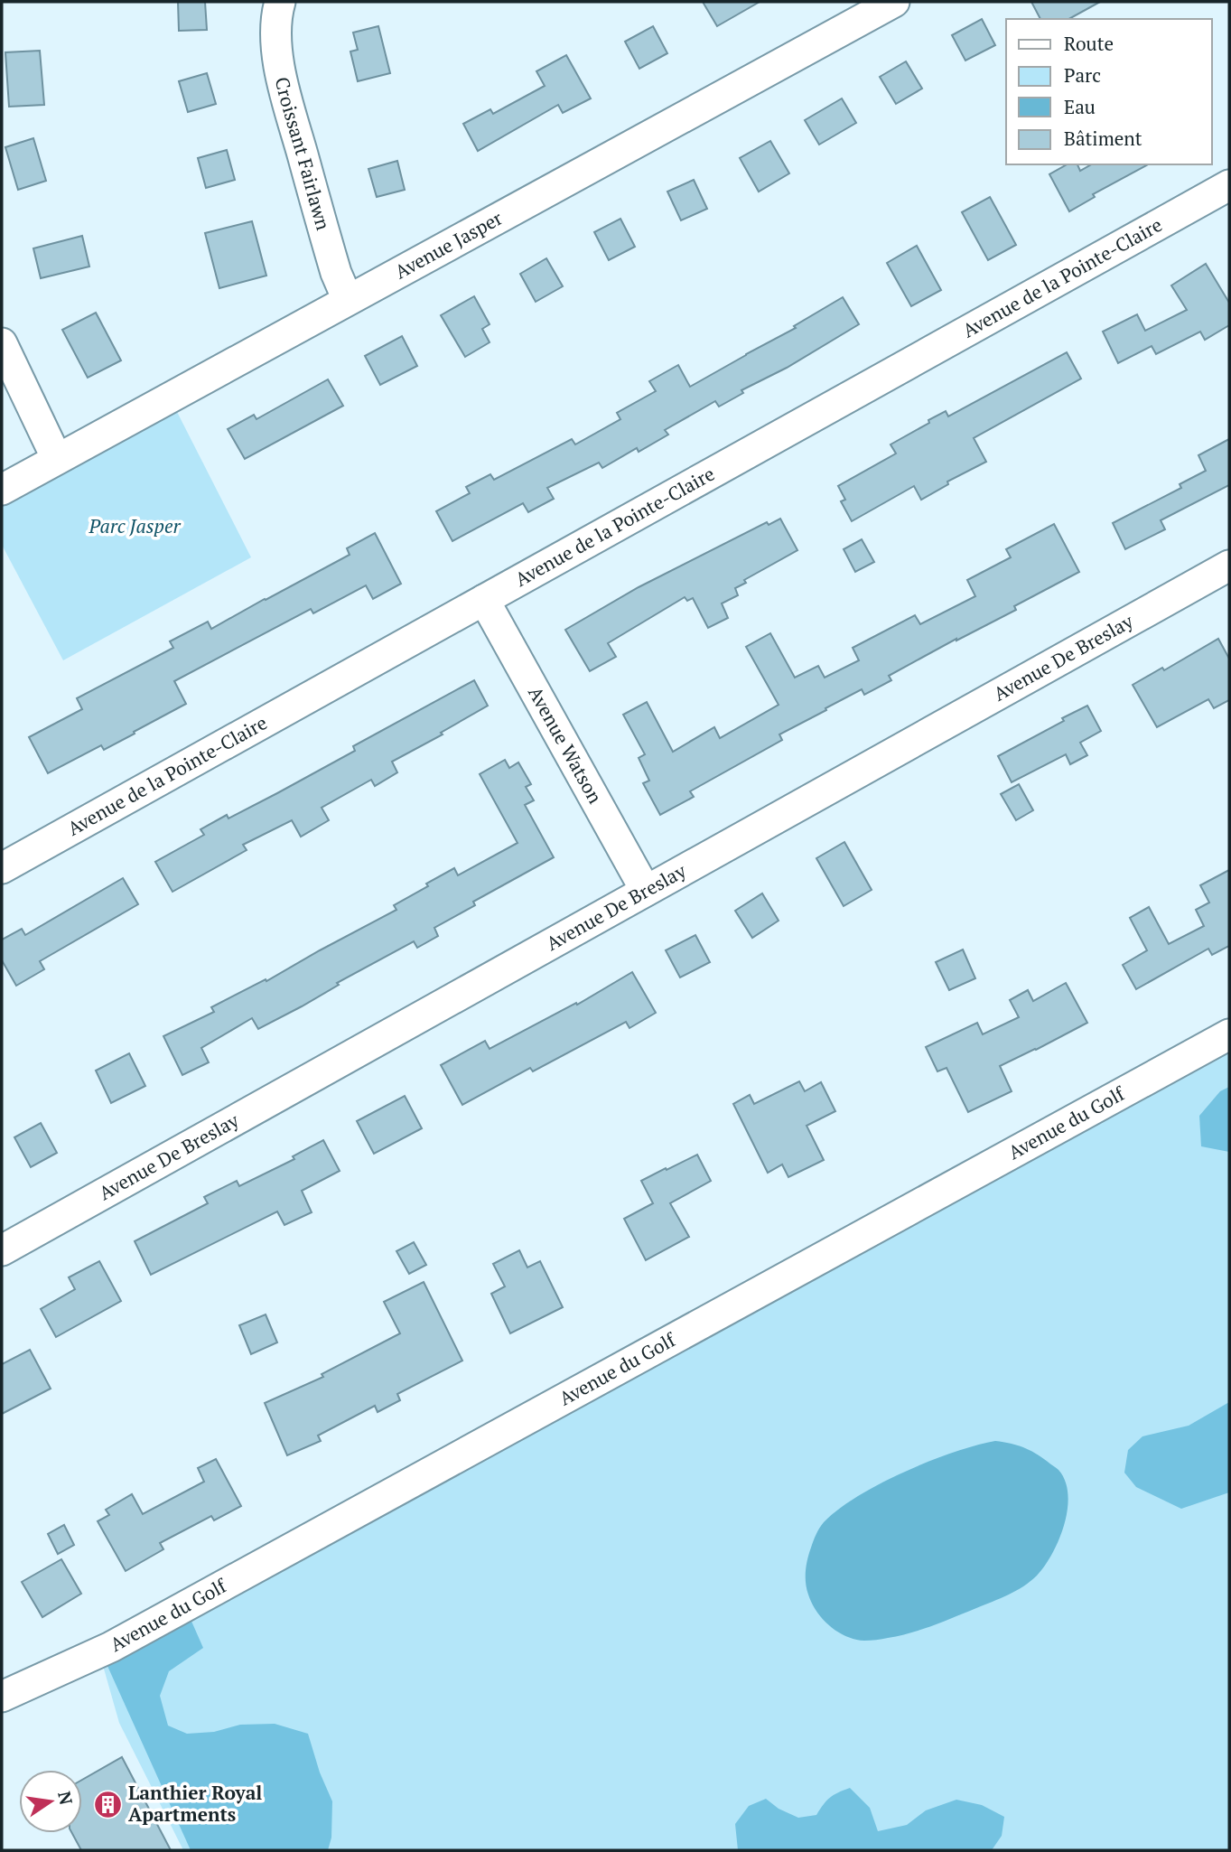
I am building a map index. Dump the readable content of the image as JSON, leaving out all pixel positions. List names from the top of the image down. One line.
{"streets":{"street":["Croissant Fairlawn","Avenue Jasper","Avenue de la Pointe-Claire","Avenue De Breslay","Avenue Watson","Avenue du Golf"]},"crossings":[["Croissant Fairlawn","Avenue Jasper"],["Avenue de la Pointe-Claire","Avenue Watson"],["Avenue De Breslay","Avenue Watson"]],"parks":["Parc Jasper"],"places":{"building":["Lanthier Royal Apartments"]},"legend":["Route","Parc","Eau","Bâtiment"],"north":"right"}
